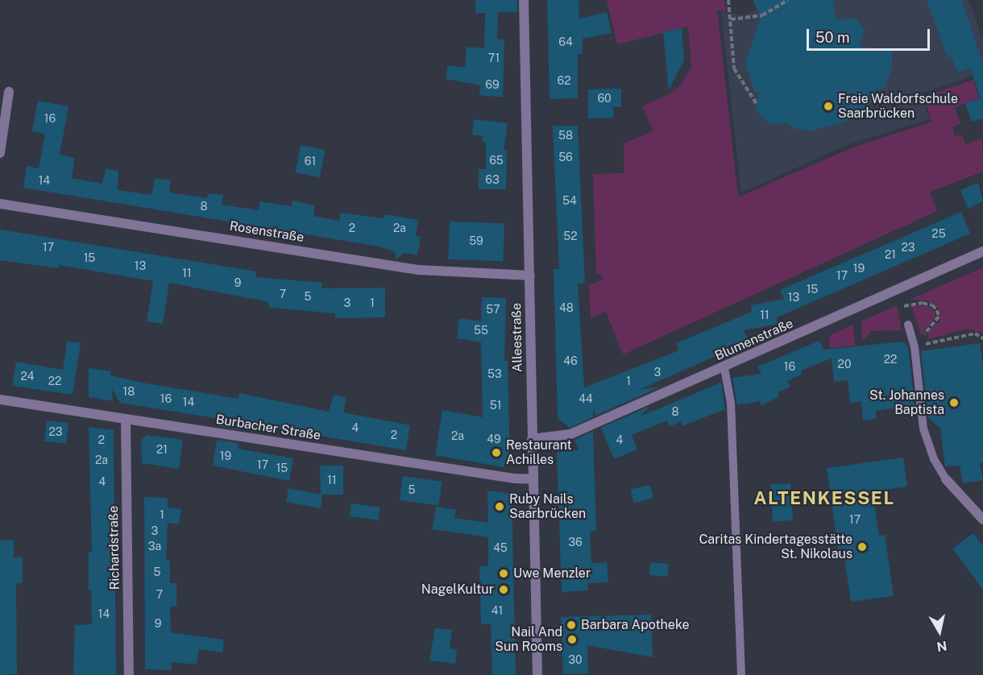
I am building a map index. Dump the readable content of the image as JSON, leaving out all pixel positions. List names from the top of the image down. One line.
{"streets":{"street":["Rosenstraße","Alleestraße","Blumenstraße","Burbacher Straße","Richardstraße"]},"crossings":[["Rosenstraße","Alleestraße"],["Alleestraße","Blumenstraße"],["Alleestraße","Burbacher Straße"],["Burbacher Straße","Richardstraße"]],"districts":["ALTENKESSEL"],"places":["Freie Waldorfschule Saarbrücken","St. Johannes Baptista","Restaurant Achilles","Ruby Nails Saarbrücken","Caritas Kindertagesstätte St. Nikolaus","Uwe Menzler","NagelKultur","Barbara Apotheke","Nail And Sun Rooms"],"house_numbers":["64","71","62","69","60","16","58","56","65","61","63","14","54","8","2","2a","25","52","59","17","23","21","15","13","19","11","17","9","15","7","5","13","3","1","48","57","11","55","22","46","20","16","3","53","24","22","1","18","16","44","14","51","8","4","23","2","2a","49","2","4","21","19","2a","17","15","11","4","5","1","17","3","36","3a","45","5","7","41","14","9","30"],"scale_bar":"50 m","north":"bottom"}
